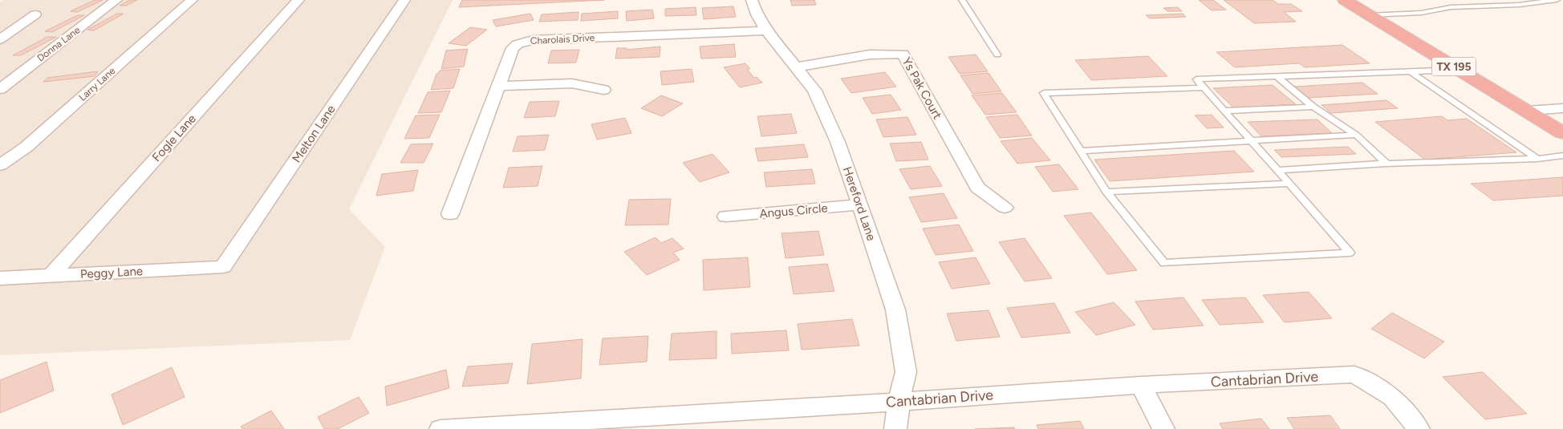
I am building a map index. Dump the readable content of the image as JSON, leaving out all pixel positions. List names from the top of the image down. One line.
{"streets":{"highway":["TX 195"],"street":["Charolais Drive","Donna Lane","Larry Lane","Ys Pak Court","Melton Lane","Fogle Lane","Hereford Lane","Angus Circle","Peggy Lane","Cantabrian Drive"]},"crossings":[["Charolais Drive","Hereford Lane"],["Ys Pak Court","Hereford Lane"],["Melton Lane","Peggy Lane"],["Fogle Lane","Peggy Lane"],["Hereford Lane","Angus Circle"],["Hereford Lane","Cantabrian Drive"]]}
